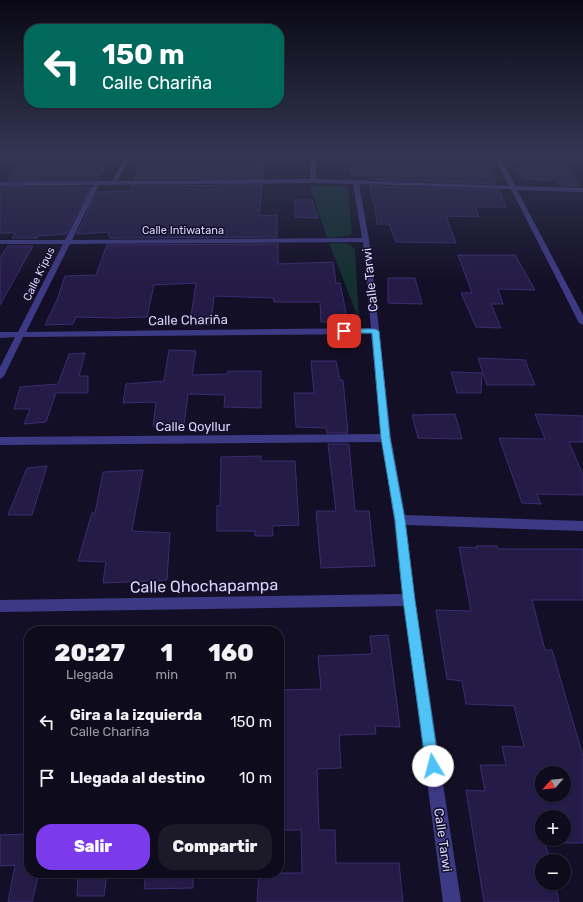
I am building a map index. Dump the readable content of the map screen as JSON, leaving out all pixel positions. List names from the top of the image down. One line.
{"streets":{"street":["Calle Intiwatana","Calle K'ipus","Calle Tarwi","Calle Chariña","Calle Qoyllur","Calle Qhochapampa"]},"crossings":[["Calle Intiwatana","Calle K'ipus"],["Calle Intiwatana","Calle Tarwi"],["Calle K'ipus","Calle Chariña"],["Calle Tarwi","Calle Chariña"],["Calle Tarwi","Calle Qoyllur"],["Calle Tarwi","Calle Qhochapampa"]],"north":"bottom left","page":{"turn":["150 m","Calle Chariña"],"eta":["20:27","Llegada","1","min","160","m"],"list":[{"name":"Gira a la izquierda","note":"Calle Chariña","value":"150 m"},{"name":"Llegada al destino","value":"10 m"}],"map_buttons":["+","−"],"buttons":["Salir","Compartir"]}}
